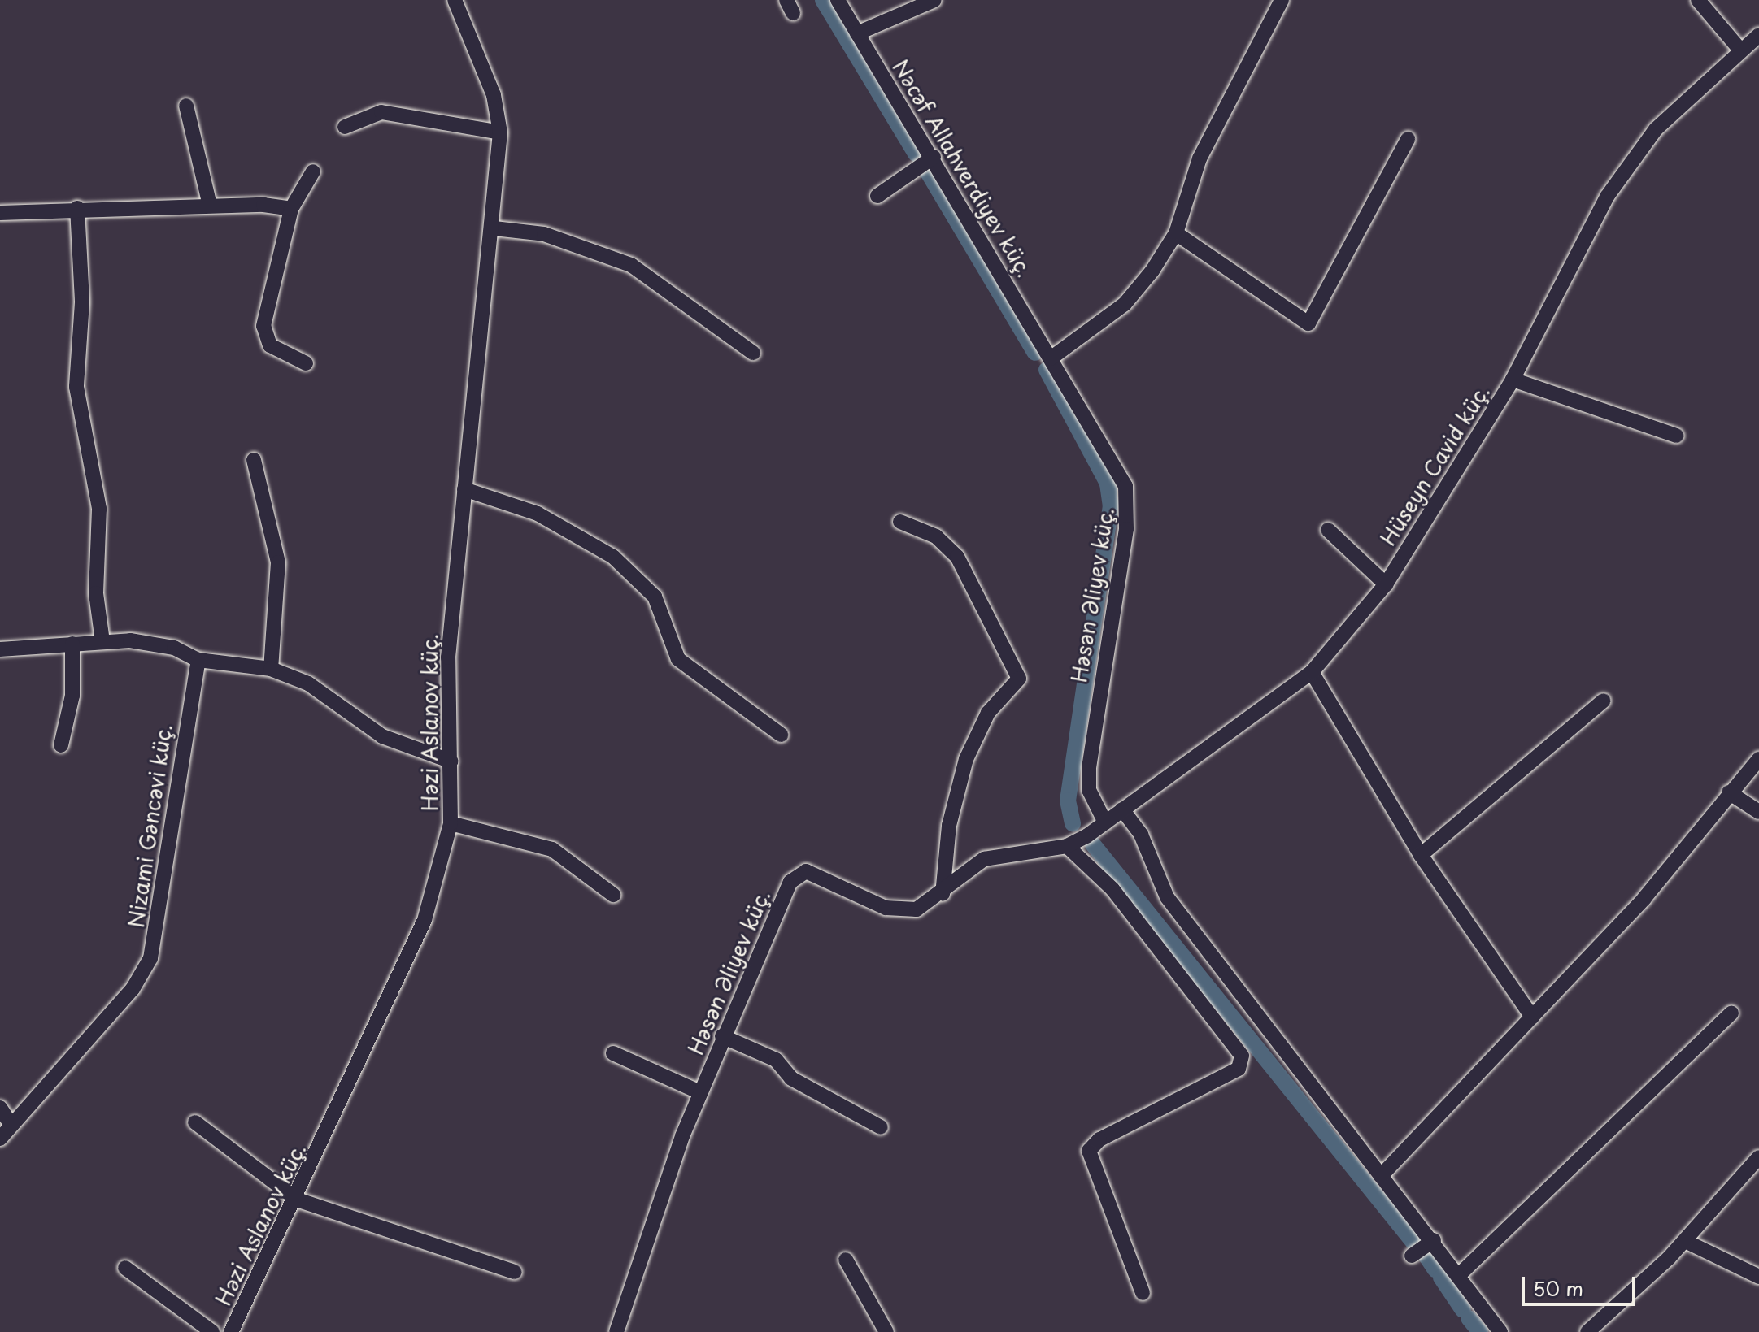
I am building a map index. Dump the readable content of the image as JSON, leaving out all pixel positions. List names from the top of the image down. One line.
{"streets":{"street":["Nəcəf Allahverdiyev küç.","Hüseyn Cavid küç.","Həsən Əliyev küç.","Həzi Aslanov küç.","Nizami Gəncəvi küç."]},"crossings":[["Nəcəf Allahverdiyev küç.","Həsən Əliyev küç."],["Hüseyn Cavid küç.","Həsən Əliyev küç."]],"scale_bar":"50 m"}
